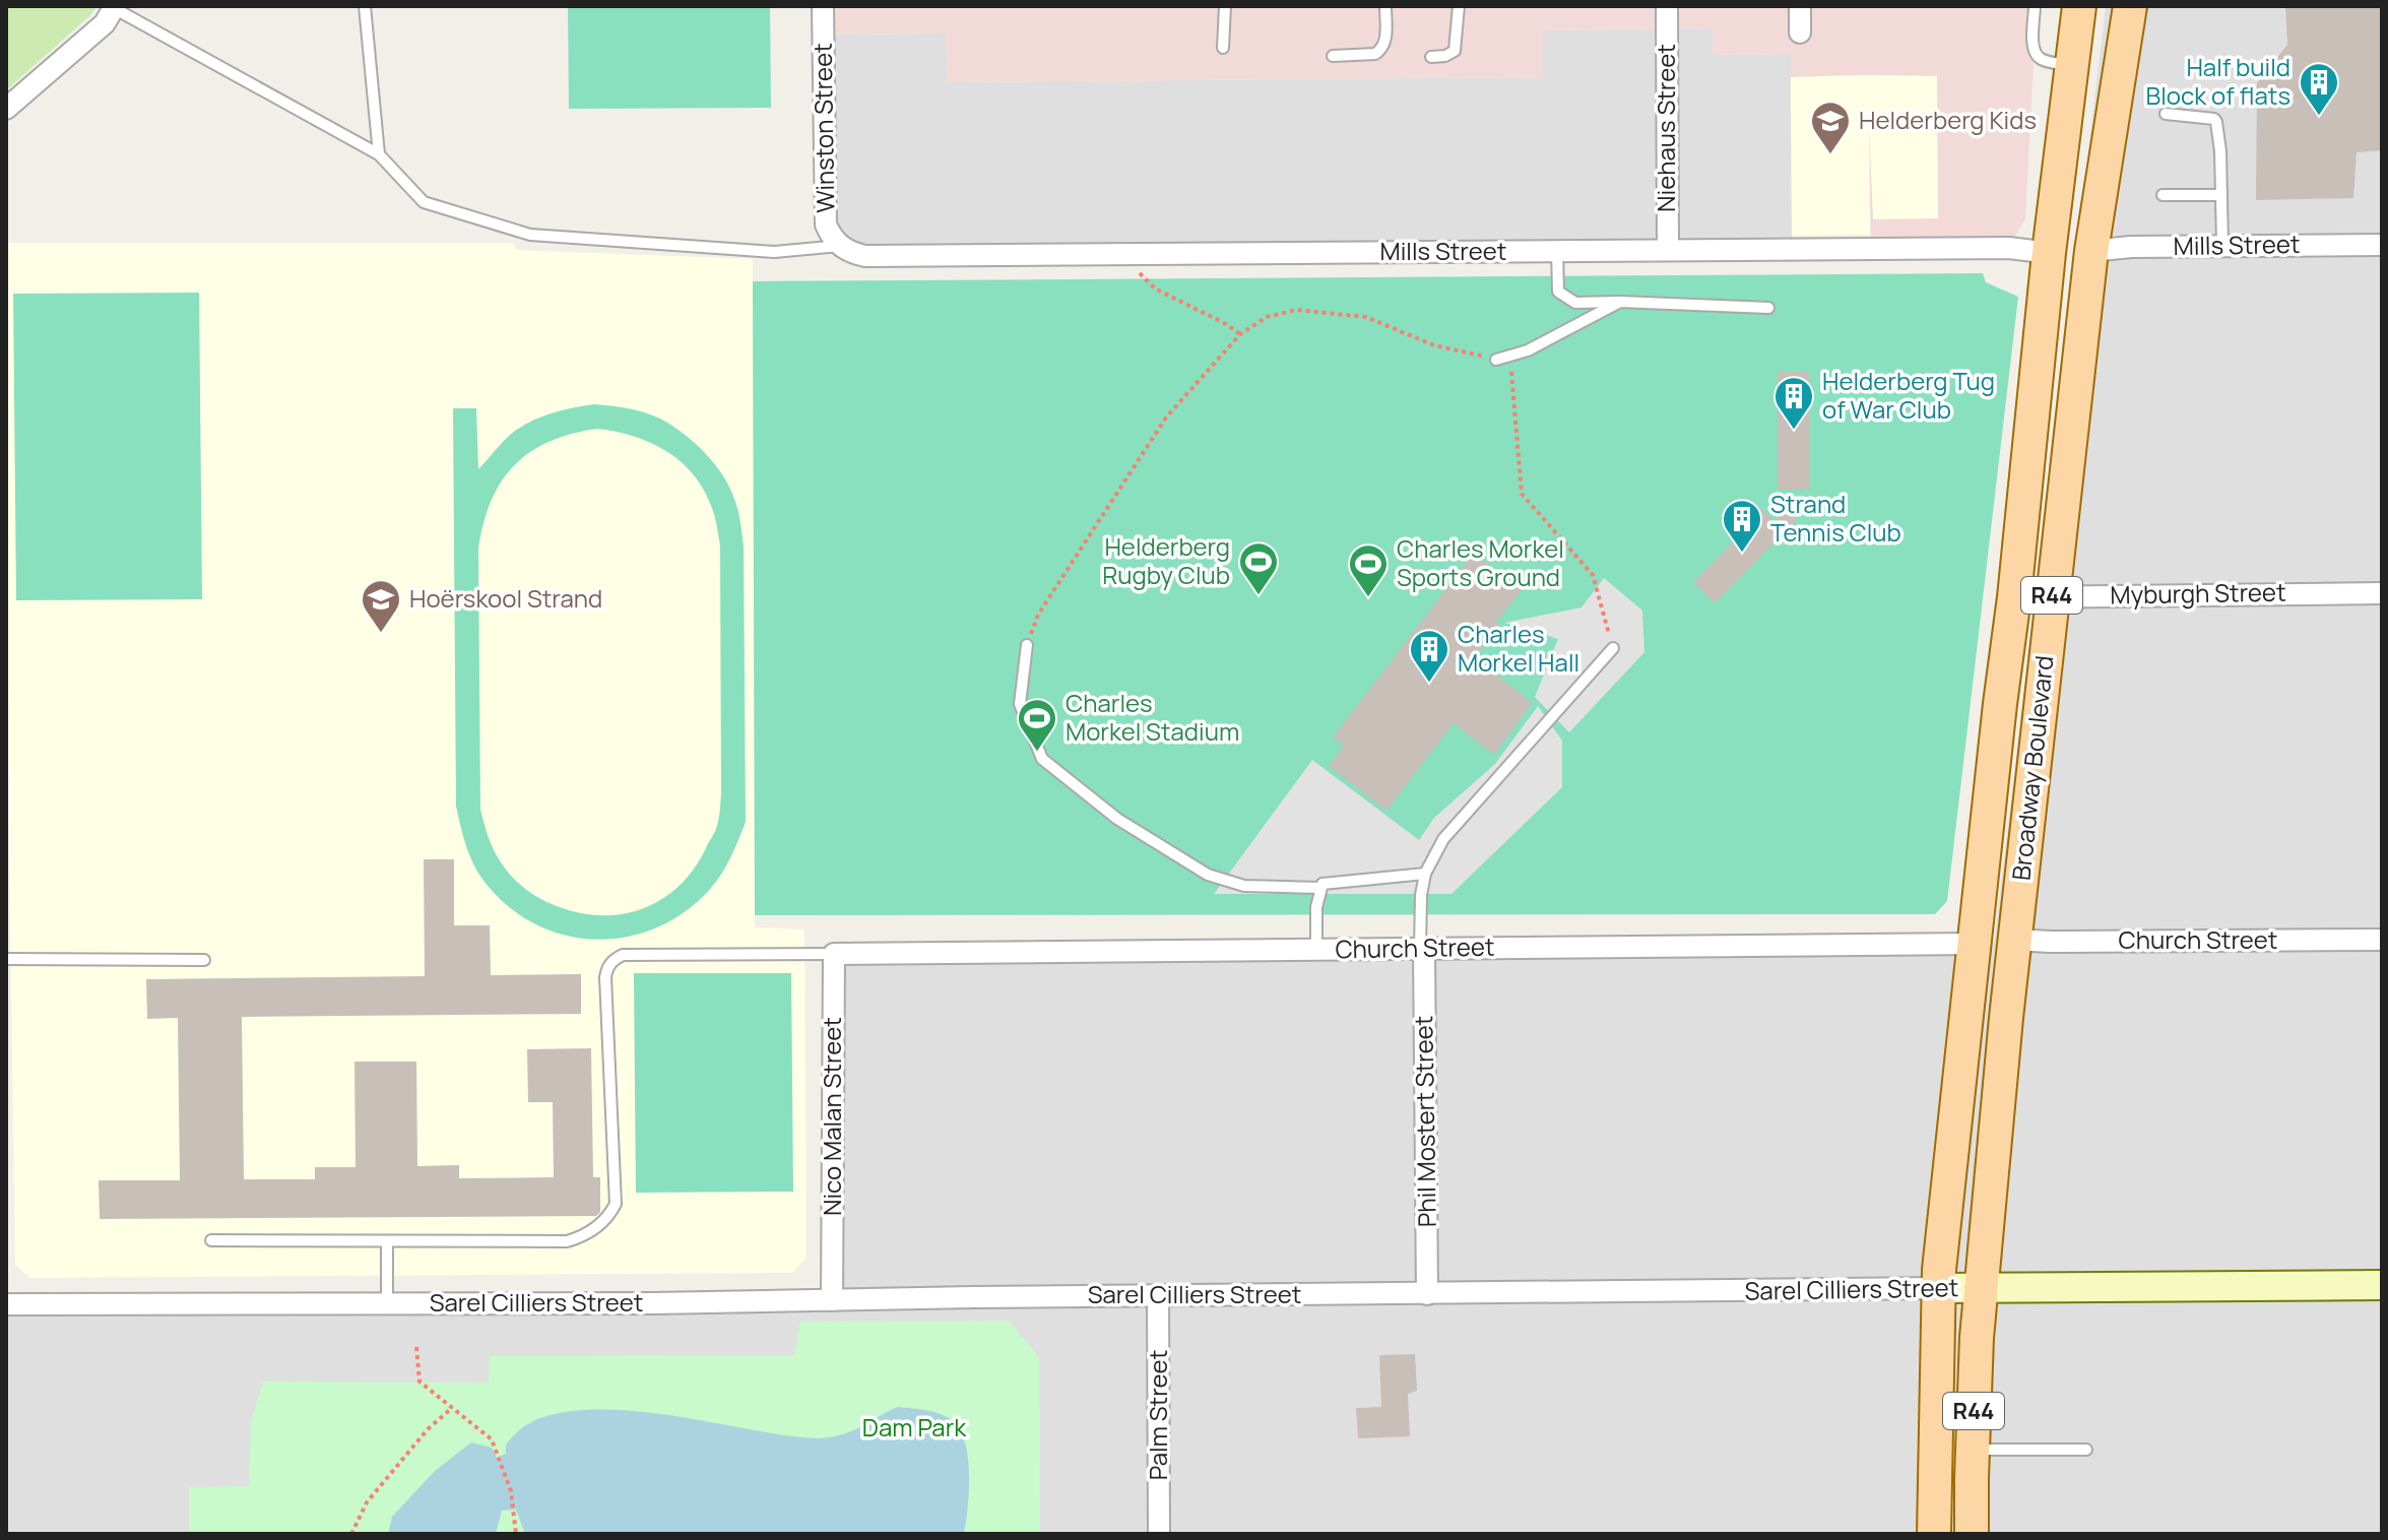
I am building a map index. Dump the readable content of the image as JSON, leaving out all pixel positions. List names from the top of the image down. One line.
{"streets":{"main road":["R44","Broadway Boulevard"],"street":["Winston Street","Niehaus Street","Mills Street","Myburgh Street","Church Street","Nico Malan Street","Phil Mostert Street","Sarel Cilliers Street","Palm Street"]},"crossings":[["Winston Street","Mills Street"],["Niehaus Street","Mills Street"],["Mills Street","Broadway Boulevard"],["Myburgh Street","Broadway Boulevard"],["Broadway Boulevard","Church Street"],["Broadway Boulevard","Sarel Cilliers Street"],["Church Street","Nico Malan Street"],["Church Street","Phil Mostert Street"],["Nico Malan Street","Sarel Cilliers Street"],["Phil Mostert Street","Sarel Cilliers Street"],["Sarel Cilliers Street","Palm Street"]],"parks":["Dam Park"],"places":{"building":["Half build Block of flats","Helderberg Tug of War Club","Strand Tennis Club","Charles Morkel Hall"],"school or university":["Helderberg Kids","Hoërskool Strand"],"sports":["Helderberg Rugby Club","Charles Morkel Sports Ground","Charles Morkel Stadium"]}}
